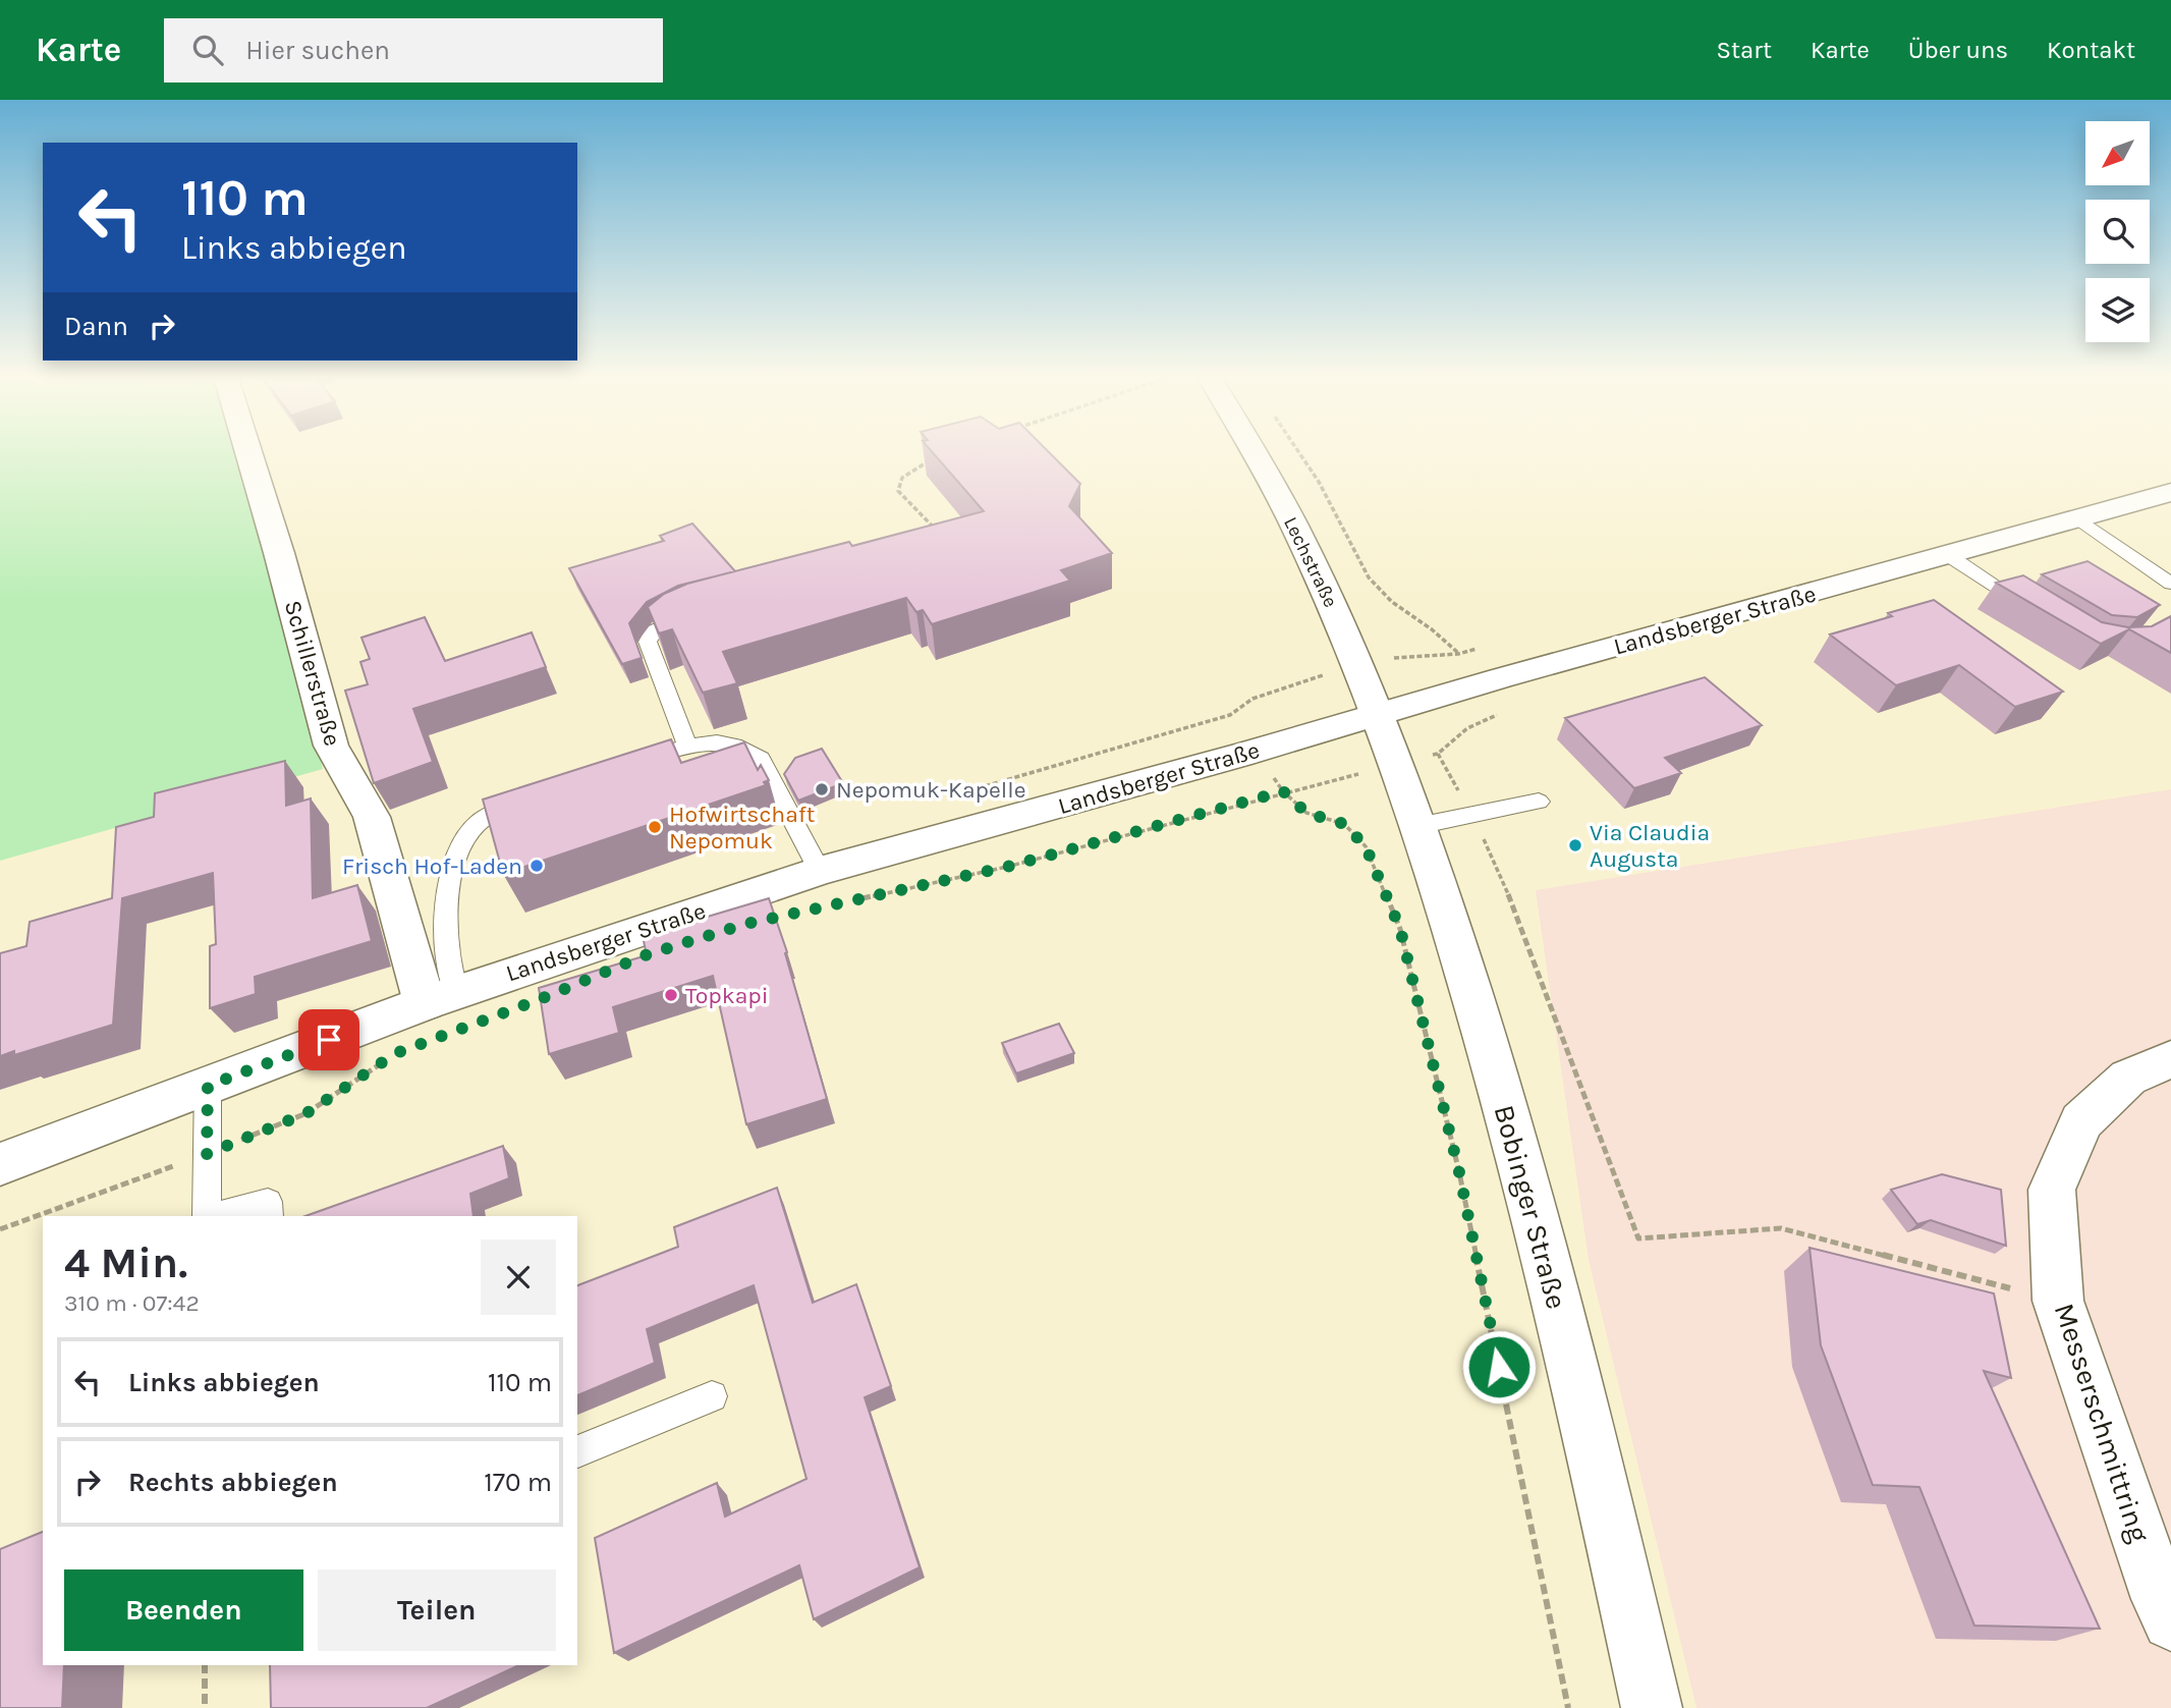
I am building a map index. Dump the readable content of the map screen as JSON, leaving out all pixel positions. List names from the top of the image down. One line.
{"streets":{"street":["Lechstraße","Landsberger Straße","Schillerstraße","Bobinger Straße","Messerschmittring"]},"crossings":[["Lechstraße","Landsberger Straße"],["Lechstraße","Bobinger Straße"],["Landsberger Straße","Schillerstraße"],["Landsberger Straße","Bobinger Straße"]],"places":["Nepomuk-Kapelle","Hofwirtschaft Nepomuk","Via Claudia Augusta","Frisch Hof-Laden","Topkapi"],"north":"bottom left","page":{"header":"Karte","search":"Hier suchen","nav":["Start","Karte","Über uns","Kontakt"],"turn":["110 m","Links abbiegen"],"then":"Dann","heading":["4 Min.","310 m · 07:42"],"list":[{"name":"Links abbiegen","value":"110 m"},{"name":"Rechts abbiegen","value":"170 m"}],"buttons":["Beenden","Teilen"]}}
